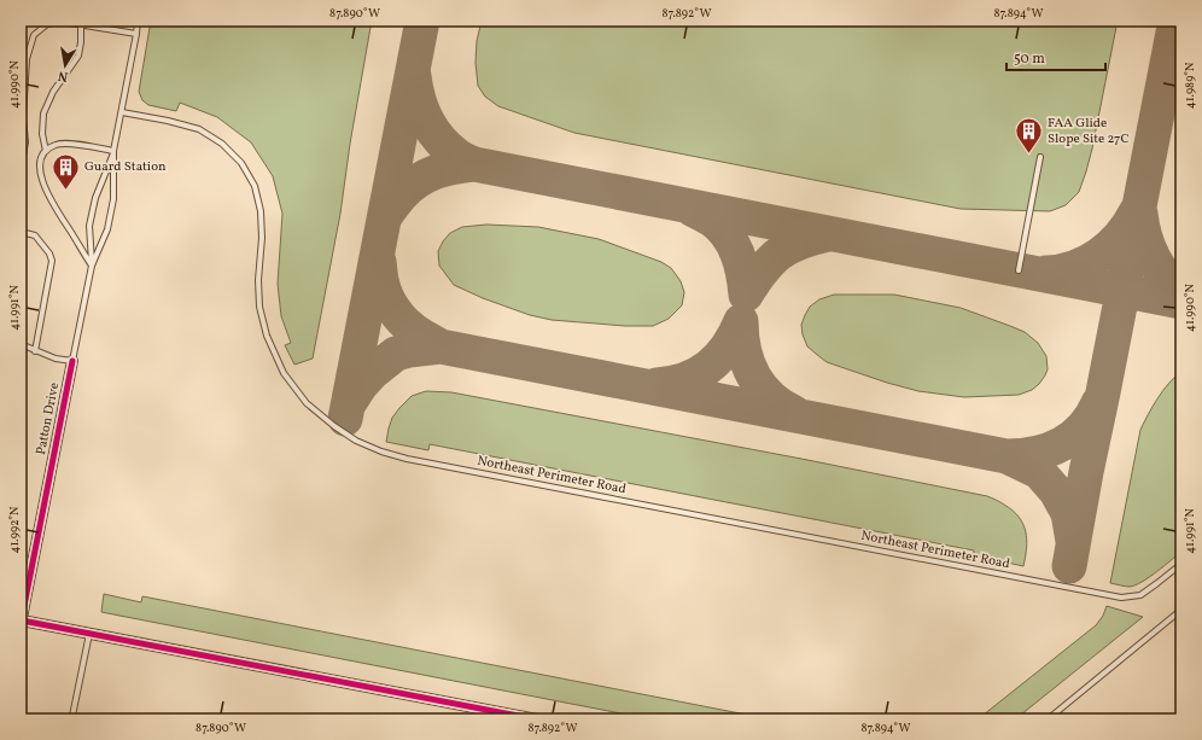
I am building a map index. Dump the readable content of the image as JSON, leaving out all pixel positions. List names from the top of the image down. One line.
{"streets":{"street":["Patton Drive"],"lane":["Northeast Perimeter Road"]},"crossings":[["Patton Drive","Northeast Perimeter Road"]],"places":{"building":["FAA Glide Slope Site 27C","Guard Station"]},"scale_bar":"50 m","north":"bottom","coordinates":["87.890°W","87.892°W","87.894°W","41.990°N","41.989°N","41.991°N","41.992°N"]}
